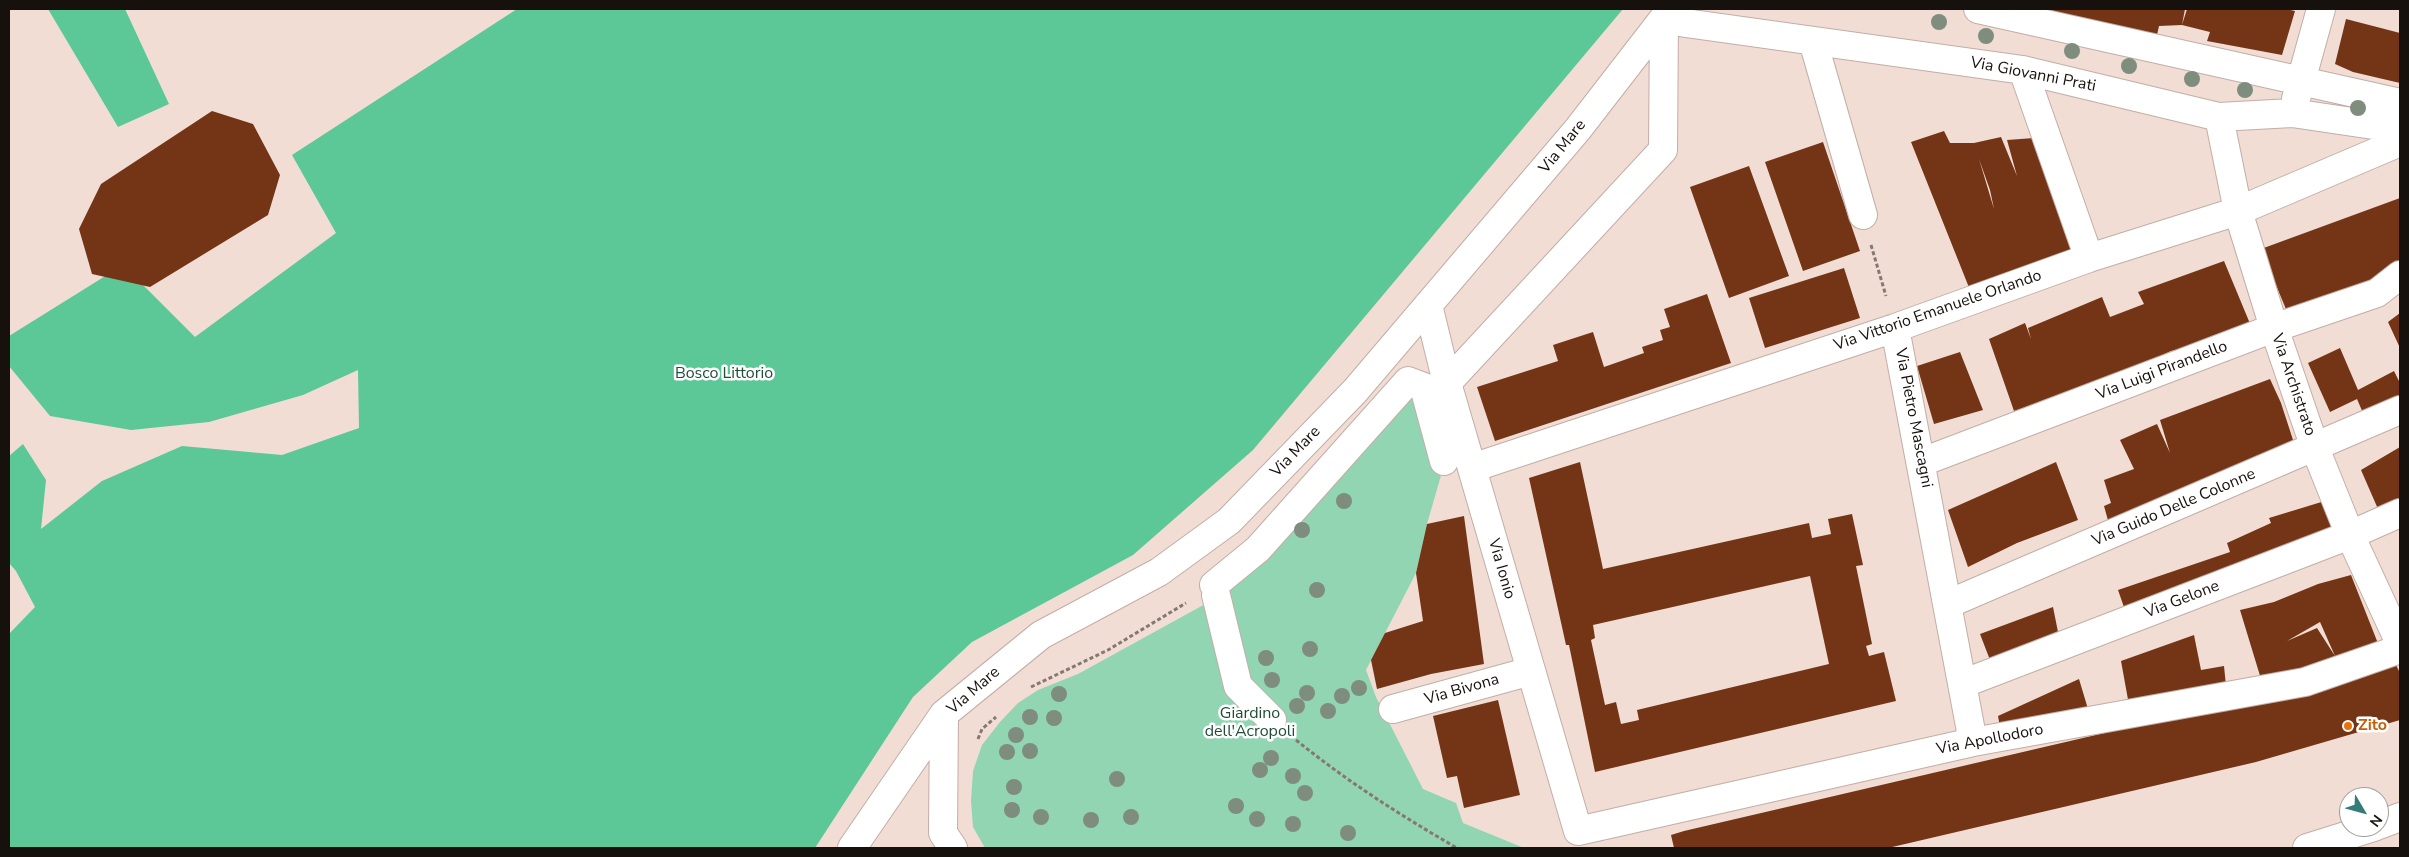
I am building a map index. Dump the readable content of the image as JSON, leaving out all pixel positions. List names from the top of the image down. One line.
{"streets":{"street":["Via Giovanni Prati","Via Mare","Via Vittorio Emanuele Orlando","Via Luigi Pirandello","Via Archistrato","Via Pietro Mascagni","Via Guido Delle Colonne","Via Ionio","Via Gelone","Via Bivona","Via Apollodoro"]},"crossings":[["Via Giovanni Prati","Via Mare"],["Via Giovanni Prati","Via Archistrato"],["Via Mare","Via Ionio"],["Via Vittorio Emanuele Orlando","Via Archistrato"],["Via Vittorio Emanuele Orlando","Via Pietro Mascagni"],["Via Vittorio Emanuele Orlando","Via Ionio"],["Via Luigi Pirandello","Via Archistrato"],["Via Luigi Pirandello","Via Pietro Mascagni"],["Via Archistrato","Via Guido Delle Colonne"],["Via Archistrato","Via Gelone"],["Via Pietro Mascagni","Via Guido Delle Colonne"],["Via Pietro Mascagni","Via Gelone"],["Via Pietro Mascagni","Via Apollodoro"],["Via Ionio","Via Bivona"],["Via Ionio","Via Apollodoro"]],"parks":["Bosco Littorio","Giardino dell'Acropoli"],"places":["Zito"],"north":"bottom right"}
